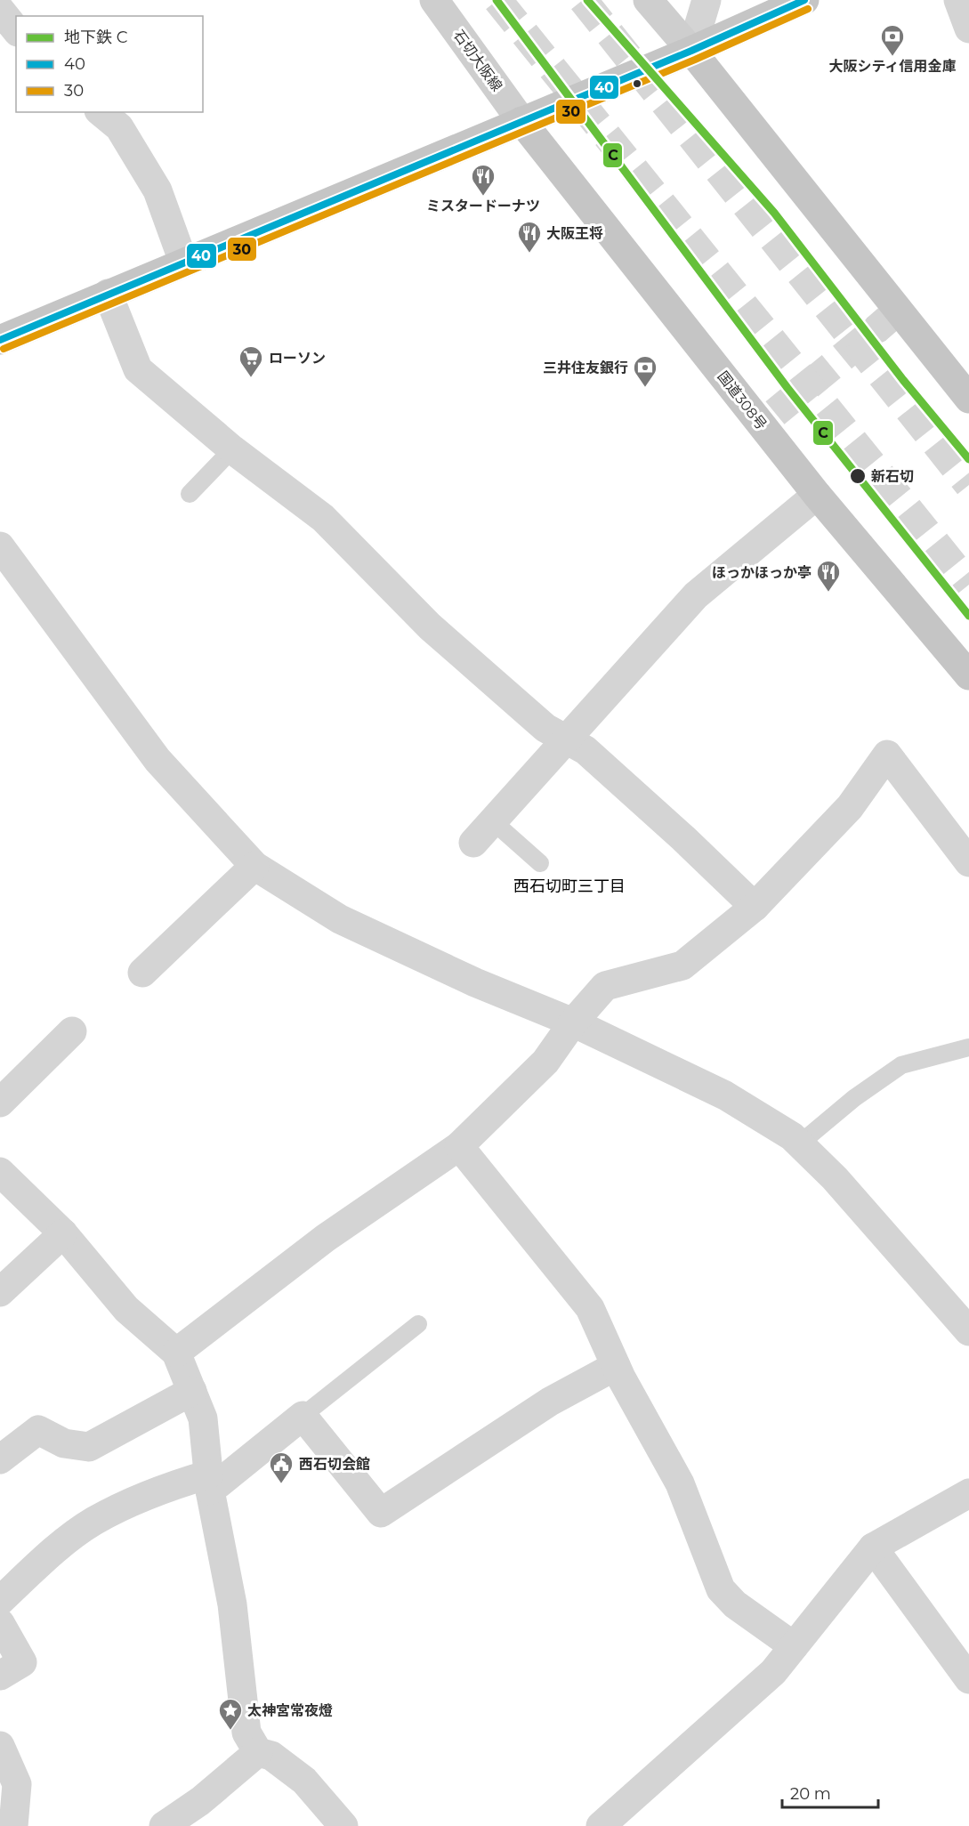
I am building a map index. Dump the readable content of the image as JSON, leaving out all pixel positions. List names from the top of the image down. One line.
{"streets":{"highway":["国道308号"],"main road":["石切大阪線"]},"crossings":[["石切大阪線","国道308号"]],"districts":["西石切町三丁目"],"places":{"bank":["大阪シティ信用金庫","三井住友銀行"],"restaurant":["ミスタードーナツ","大阪王将","ほっかほっか亭"],"supermarket":["ローソン"],"other":["新石切"],"public building":["西石切会館"],"place":["太神宮常夜燈"]},"lines":["metro line C","transit line 40","transit line 30"],"legend":["地下鉄 C","40","30"],"scale_bar":"20 m"}
